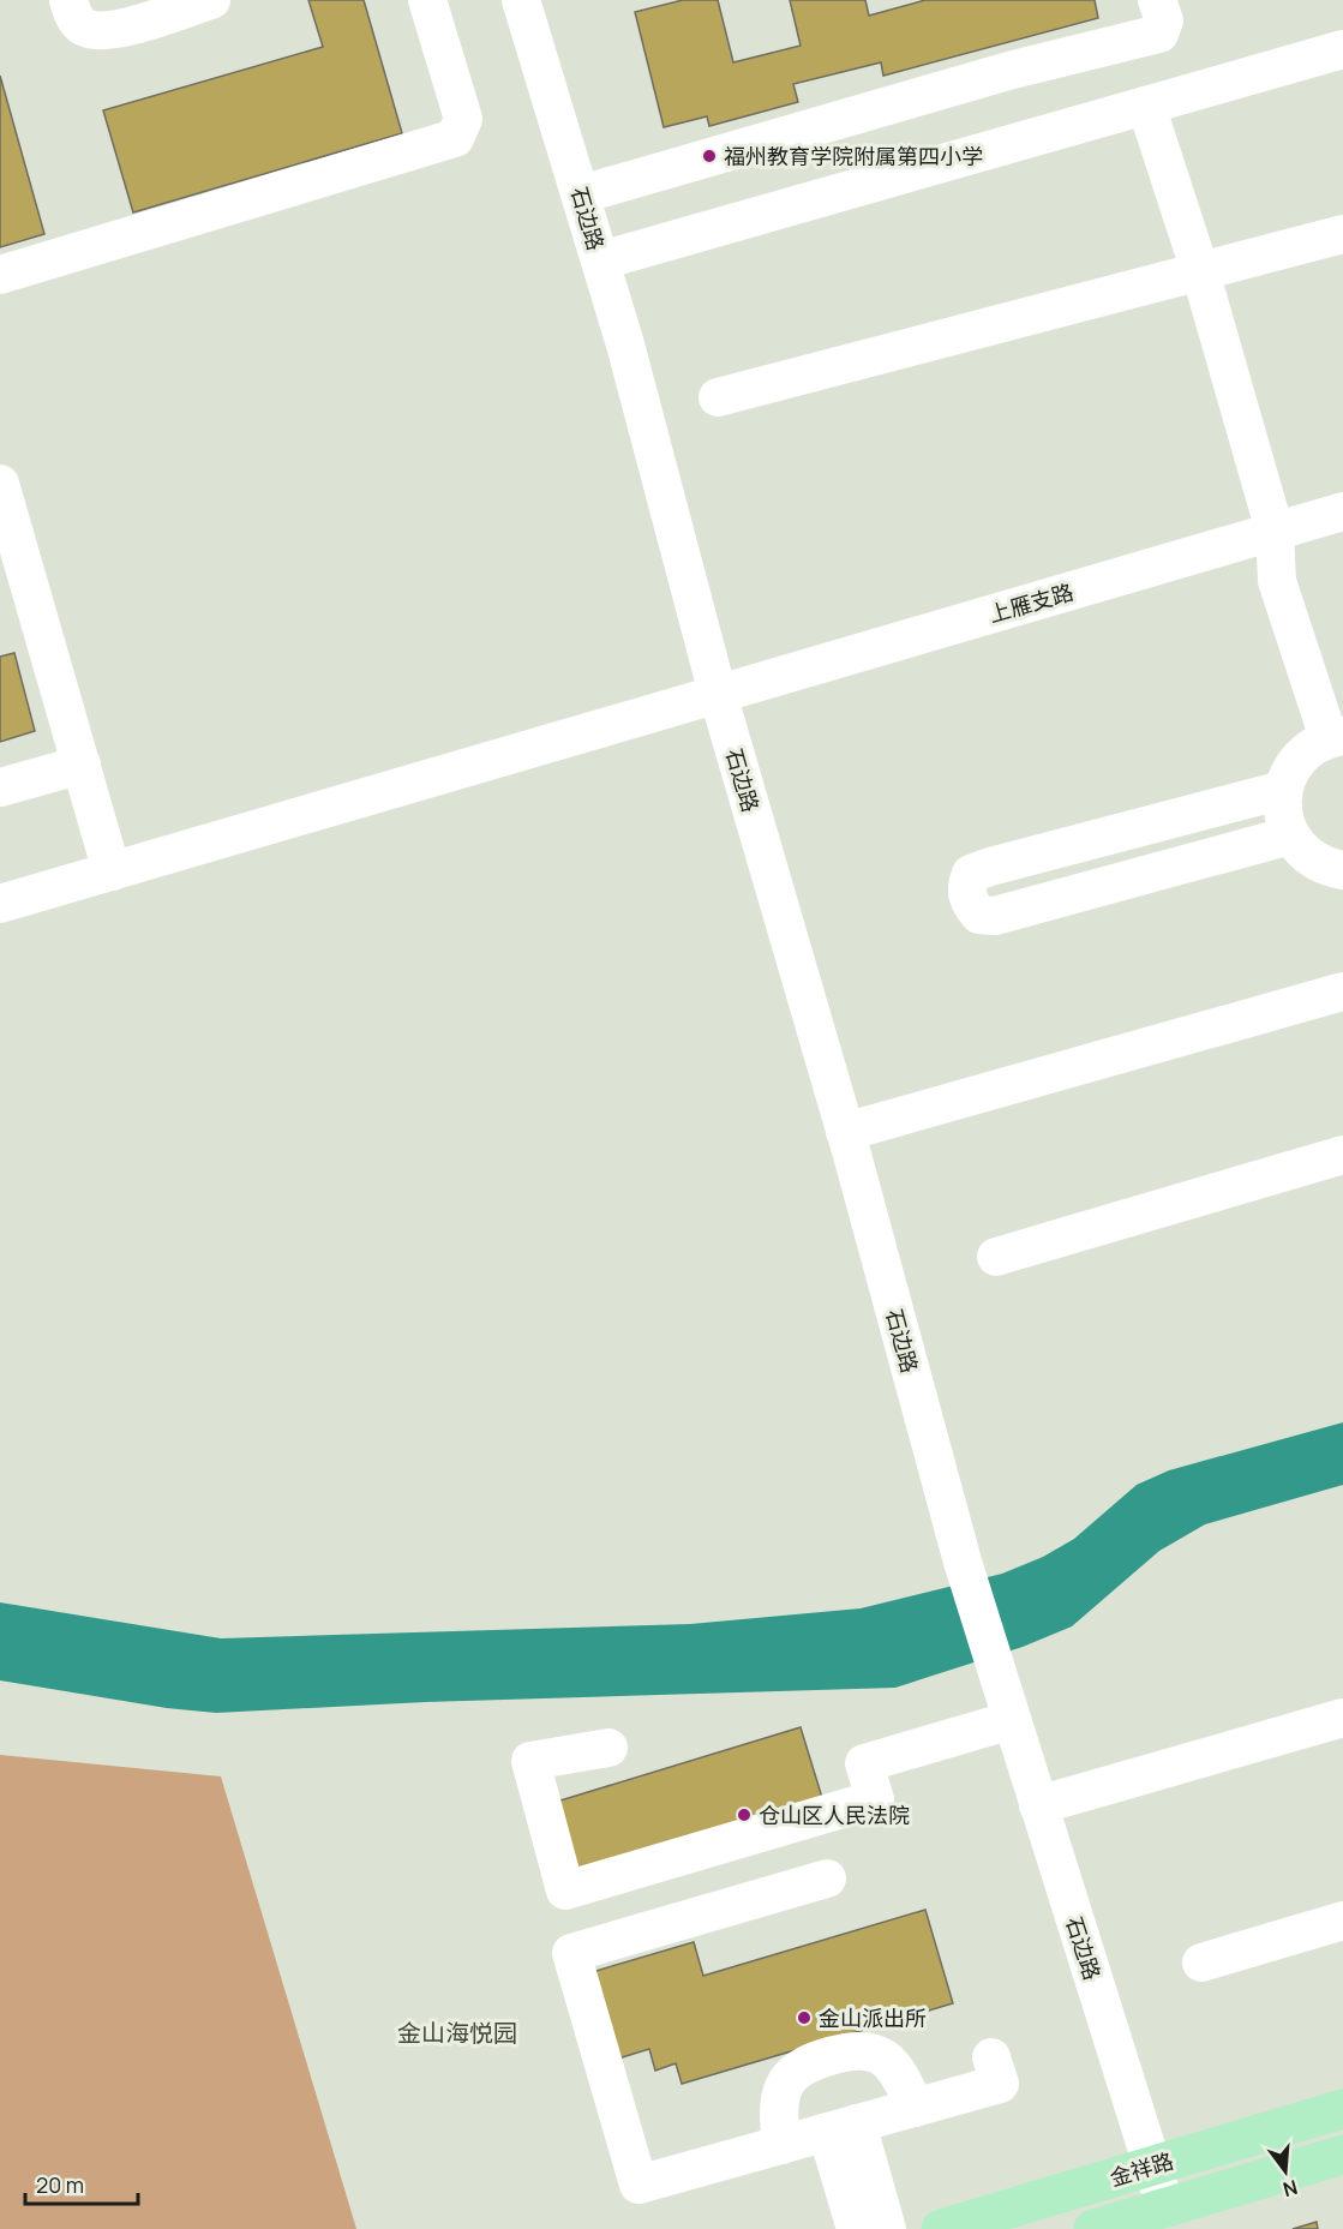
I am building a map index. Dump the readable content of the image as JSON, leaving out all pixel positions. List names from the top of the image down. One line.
{"streets":{"main road":["金祥路"],"street":["石边路","上雁支路"]},"crossings":[["石边路","上雁支路"],["石边路","金祥路"]],"districts":["金山海悦园"],"places":["福州教育学院附属第四小学","仓山区人民法院","金山派出所"],"scale_bar":"20 m","north":"bottom"}
